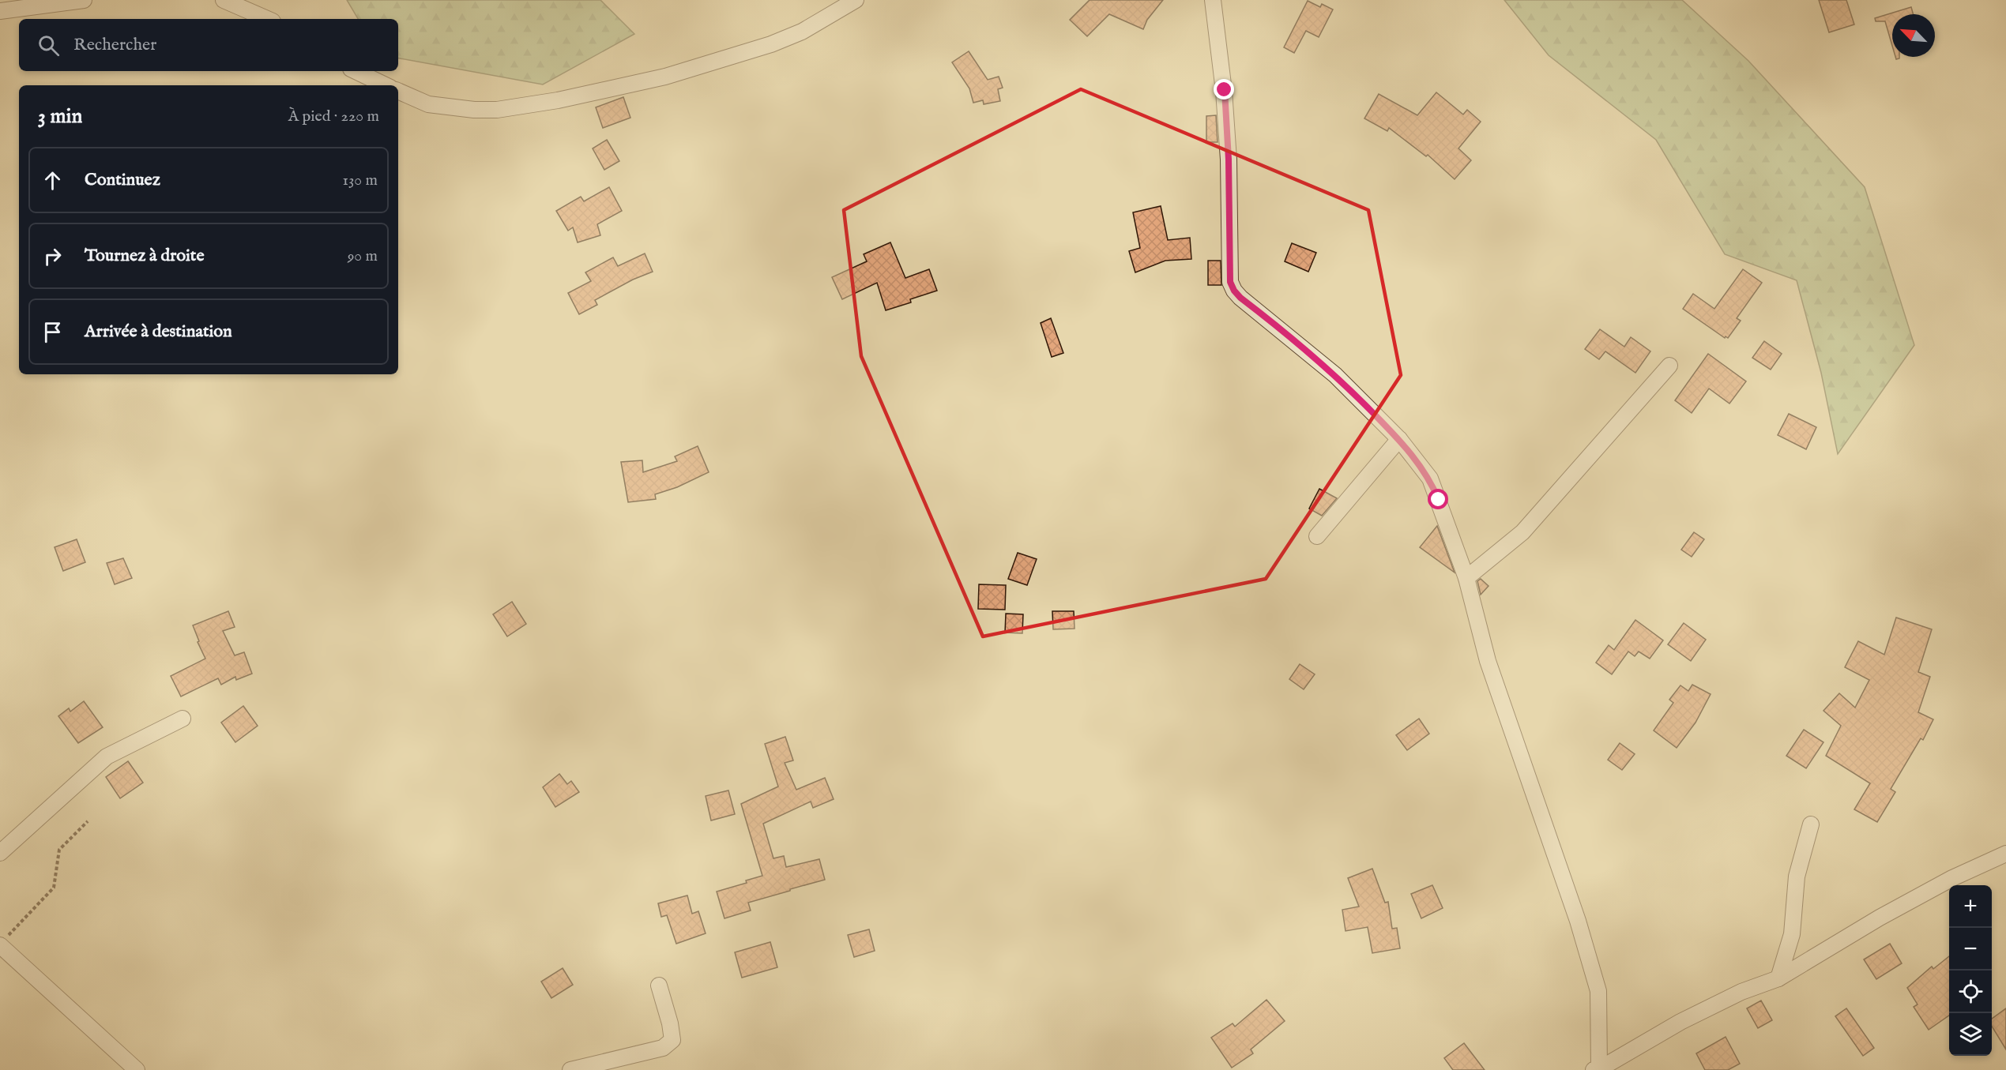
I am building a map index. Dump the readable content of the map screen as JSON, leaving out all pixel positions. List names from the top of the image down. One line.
{"north":"top left","page":{"search":"Rechercher","heading":["3 min","À pied · 220 m"],"list":[["Continuez","130 m"],["Tournez à droite","90 m"],"Arrivée à destination"],"map_buttons":["+","−"]}}
